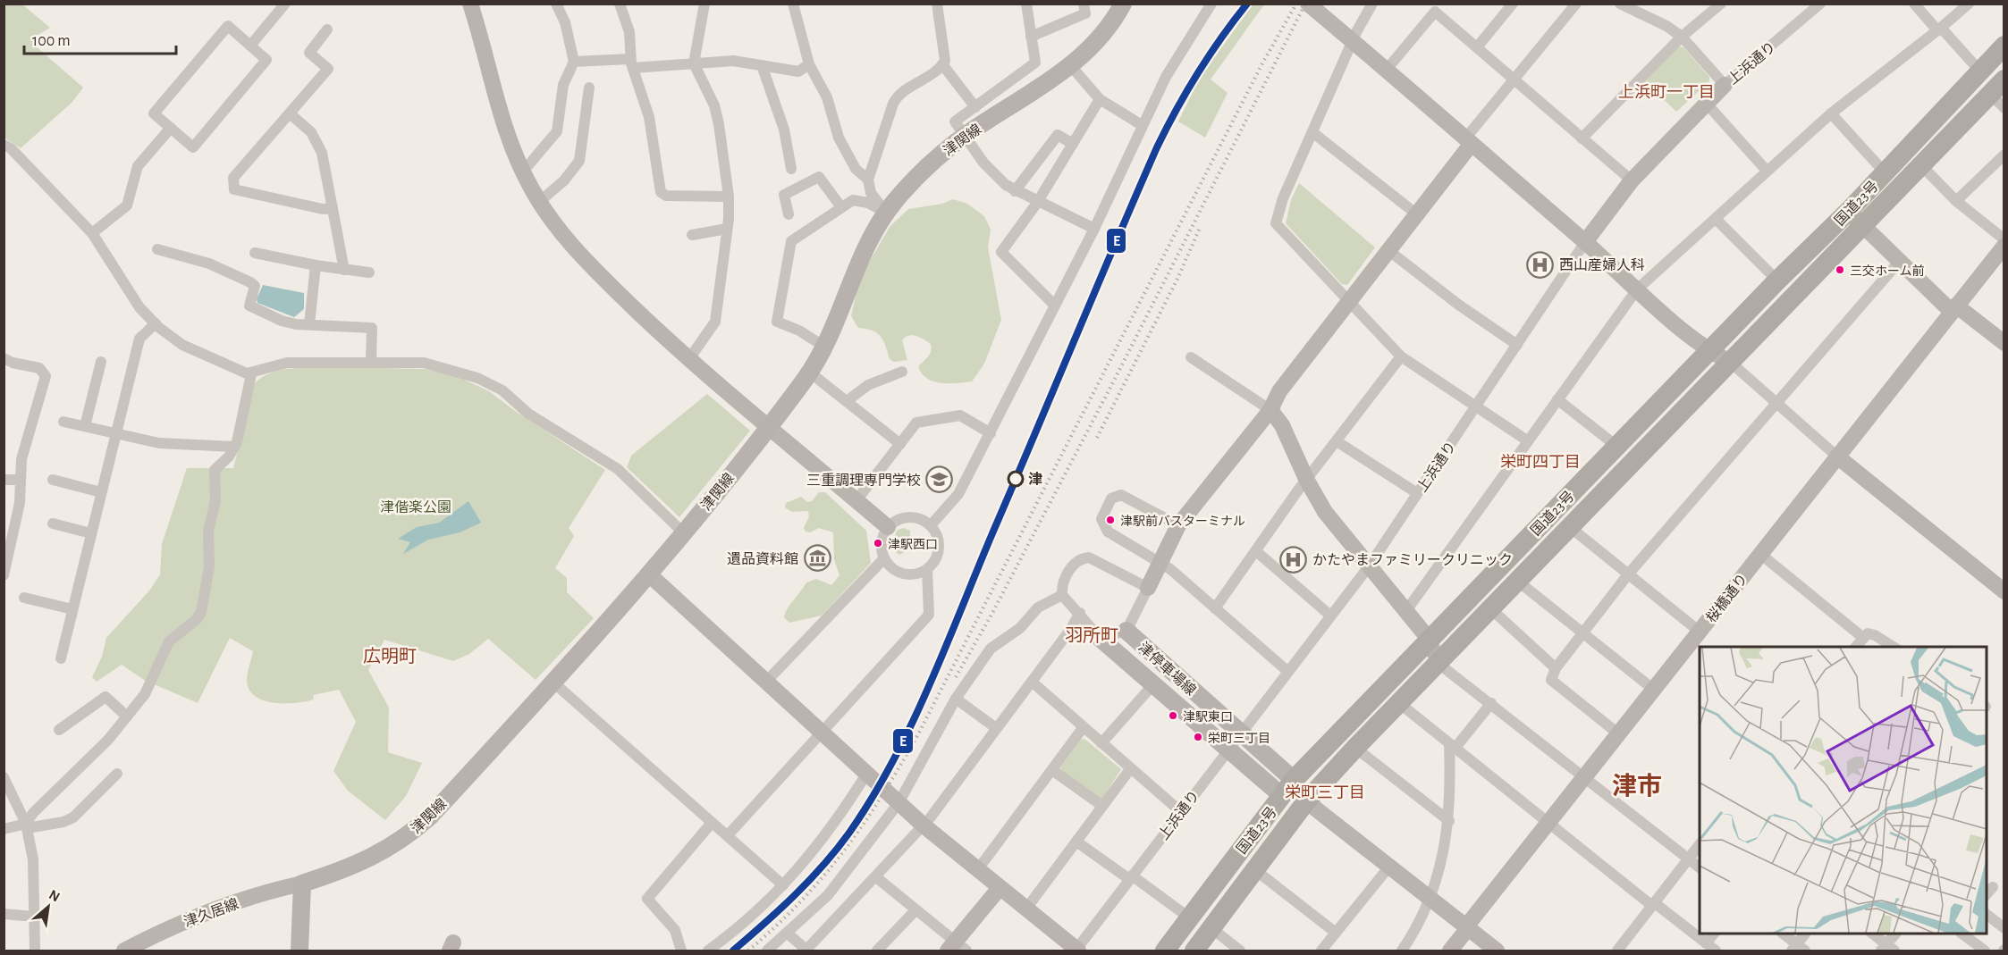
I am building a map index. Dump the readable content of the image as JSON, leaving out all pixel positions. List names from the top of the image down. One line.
{"streets":{"highway":["国道23号"],"main road":["津関線","津停車場線"],"street":["上浜通り","桜橋通り","津久居線"]},"crossings":[["上浜通り","津停車場線"],["津関線","津久居線"],["国道23号","津停車場線"]],"districts":["上浜町一丁目","栄町四丁目","羽所町","広明町","津市","栄町三丁目"],"parks":["津偕楽公園"],"places":{"hospital":["西山産婦人科","かたやまファミリークリニック"],"other":["三交ホーム前","津","津駅前バスターミナル","津駅西口","津駅東口","栄町三丁目"],"school or university":["三重調理専門学校"],"museum":["遺品資料館"]},"lines":["transit line E"],"scale_bar":"100 m","north":"top right"}
